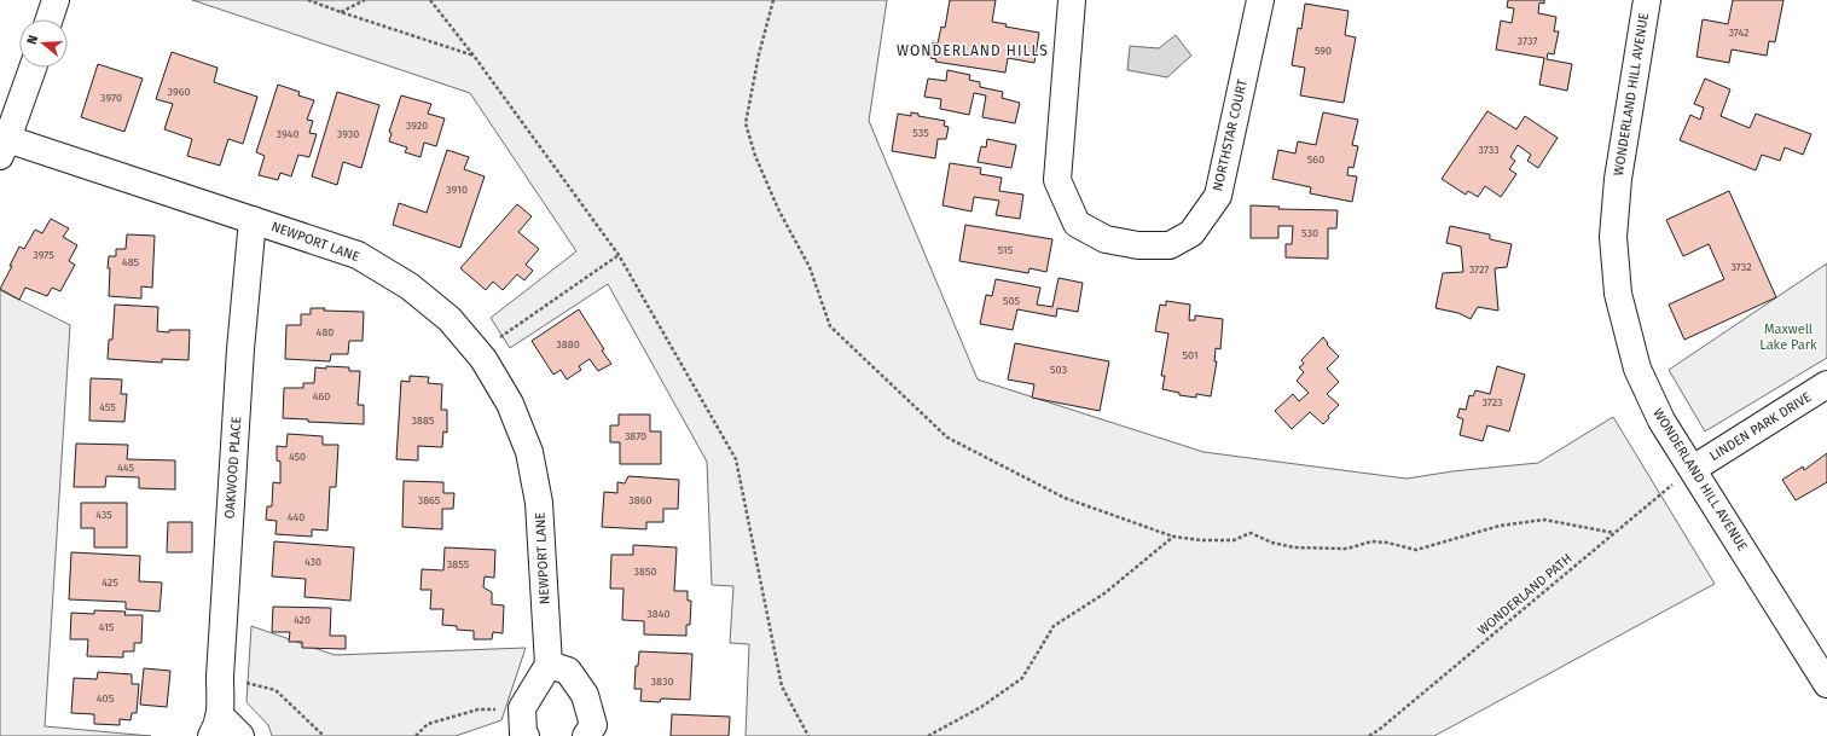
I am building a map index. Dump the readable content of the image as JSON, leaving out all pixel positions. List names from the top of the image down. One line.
{"streets":{"street":["WONDERLAND HILL AVENUE","NORTHSTAR COURT","NEWPORT LANE","LINDEN PARK DRIVE","OAKWOOD PLACE"],"path":["WONDERLAND PATH"]},"crossings":[["WONDERLAND HILL AVENUE","LINDEN PARK DRIVE"],["WONDERLAND HILL AVENUE","WONDERLAND PATH"],["NEWPORT LANE","OAKWOOD PLACE"],["LINDEN PARK DRIVE","WONDERLAND PATH"]],"districts":["WONDERLAND HILLS"],"parks":["Maxwell Lake Park"],"house_numbers":["3742","3737","590","3960","3970","3920","535","3940","3930","3733","560","3910","530","515","3975","485","3732","3727","505","480","3880","501","503","460","3723","455","3885","3870","450","445","3865","3860","435","440","430","3855","3850","425","3840","420","415","3830","405"],"north":"left"}
